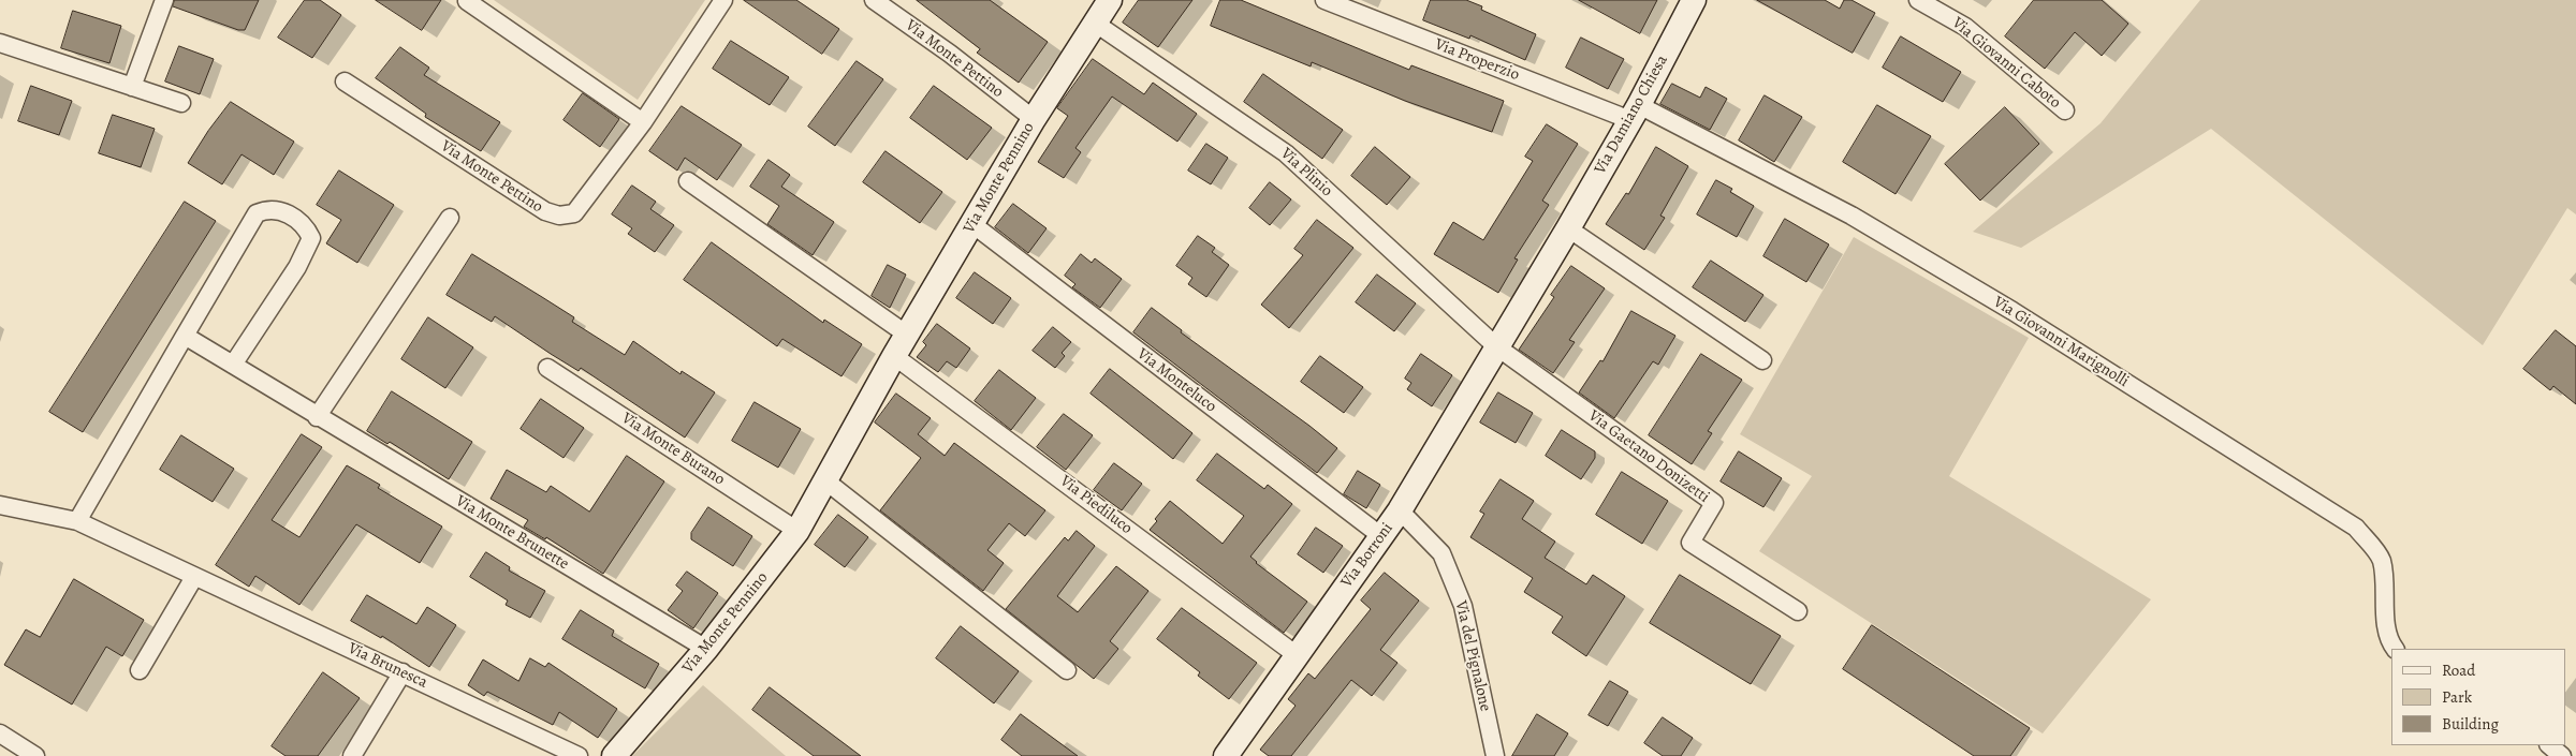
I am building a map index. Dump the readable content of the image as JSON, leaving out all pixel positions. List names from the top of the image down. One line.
{"streets":{"street":["Via Monte Pettino","Via Properzio","Via Giovanni Caboto","Via Damiano Chiesa","Via Plinio","Via Monte Pennino","Via Giovanni Marignolli","Via Monteluco","Via Monte Burano","Via Gaetano Donizetti","Via Piediluco","Via Monte Brunette","Via Borroni","Via del Pignalone","Via Brunesca"]},"crossings":[["Via Monte Pettino","Via Monte Pennino"],["Via Properzio","Via Damiano Chiesa"],["Via Properzio","Via Giovanni Marignolli"],["Via Damiano Chiesa","Via Plinio"],["Via Damiano Chiesa","Via Giovanni Marignolli"],["Via Damiano Chiesa","Via Gaetano Donizetti"],["Via Damiano Chiesa","Via Borroni"],["Via Plinio","Via Monte Pennino"],["Via Plinio","Via Gaetano Donizetti"],["Via Plinio","Via Borroni"],["Via Monte Pennino","Via Monteluco"],["Via Monte Pennino","Via Monte Burano"],["Via Monte Pennino","Via Piediluco"],["Via Monte Pennino","Via Monte Brunette"],["Via Monteluco","Via Borroni"],["Via Gaetano Donizetti","Via Borroni"],["Via Piediluco","Via Borroni"],["Via Borroni","Via del Pignalone"]],"legend":["Road","Park","Building"]}
